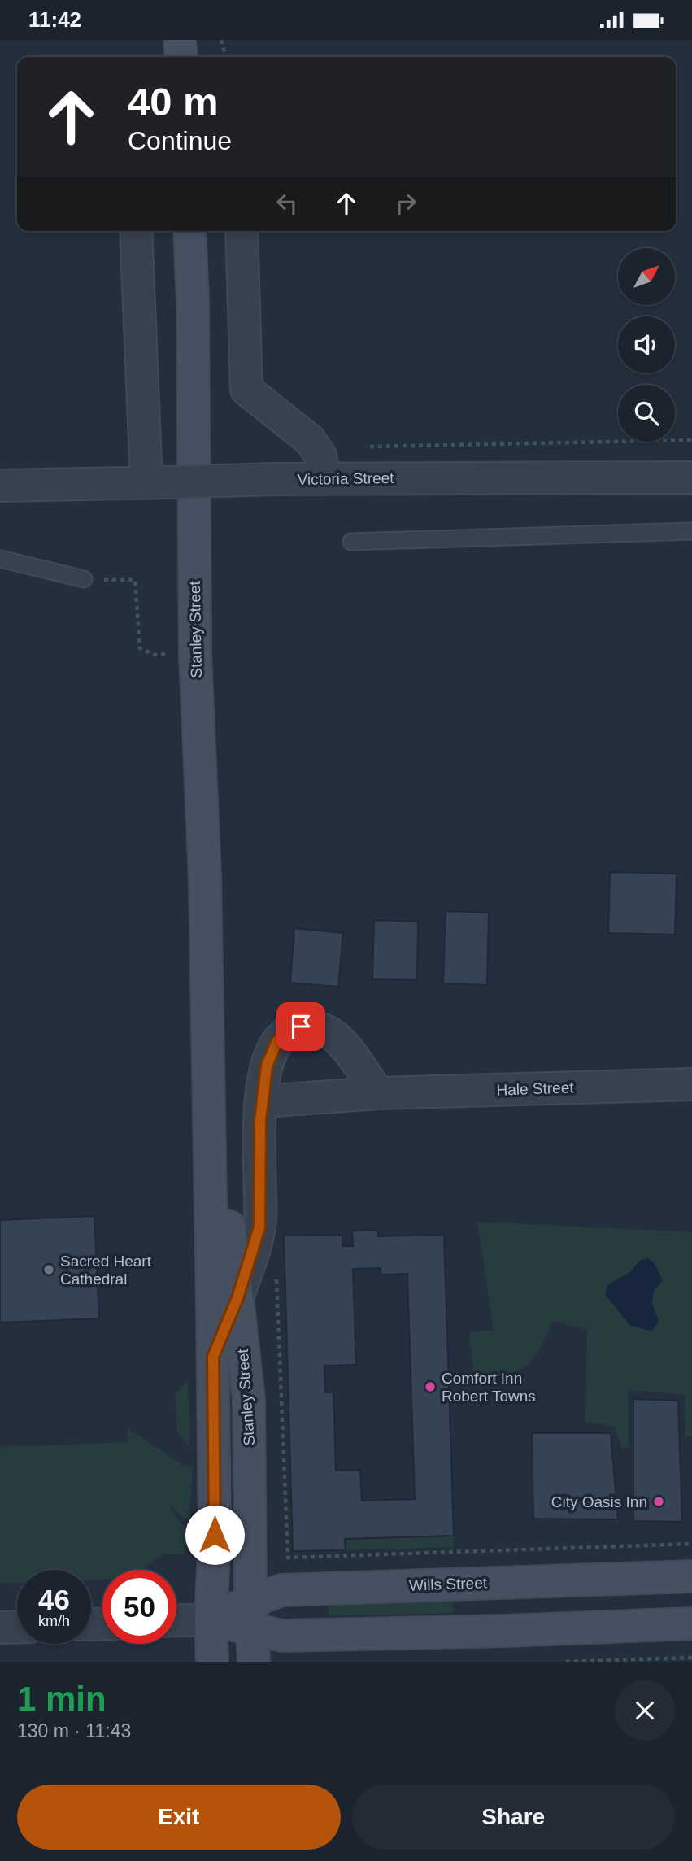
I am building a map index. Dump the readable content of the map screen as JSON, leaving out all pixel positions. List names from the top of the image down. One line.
{"streets":{"main road":["Stanley Street","Wills Street"],"street":["Victoria Street","Hale Street"]},"crossings":[["Stanley Street","Wills Street"]],"places":["Sacred Heart Cathedral","Comfort Inn Robert Towns","City Oasis Inn"],"north":"top right","page":{"status":"11:42","turn":["40 m","Continue"],"speed":"46 km/h","limit":"50","heading":["1 min","130 m · 11:43"],"buttons":["Exit","Share"]}}
